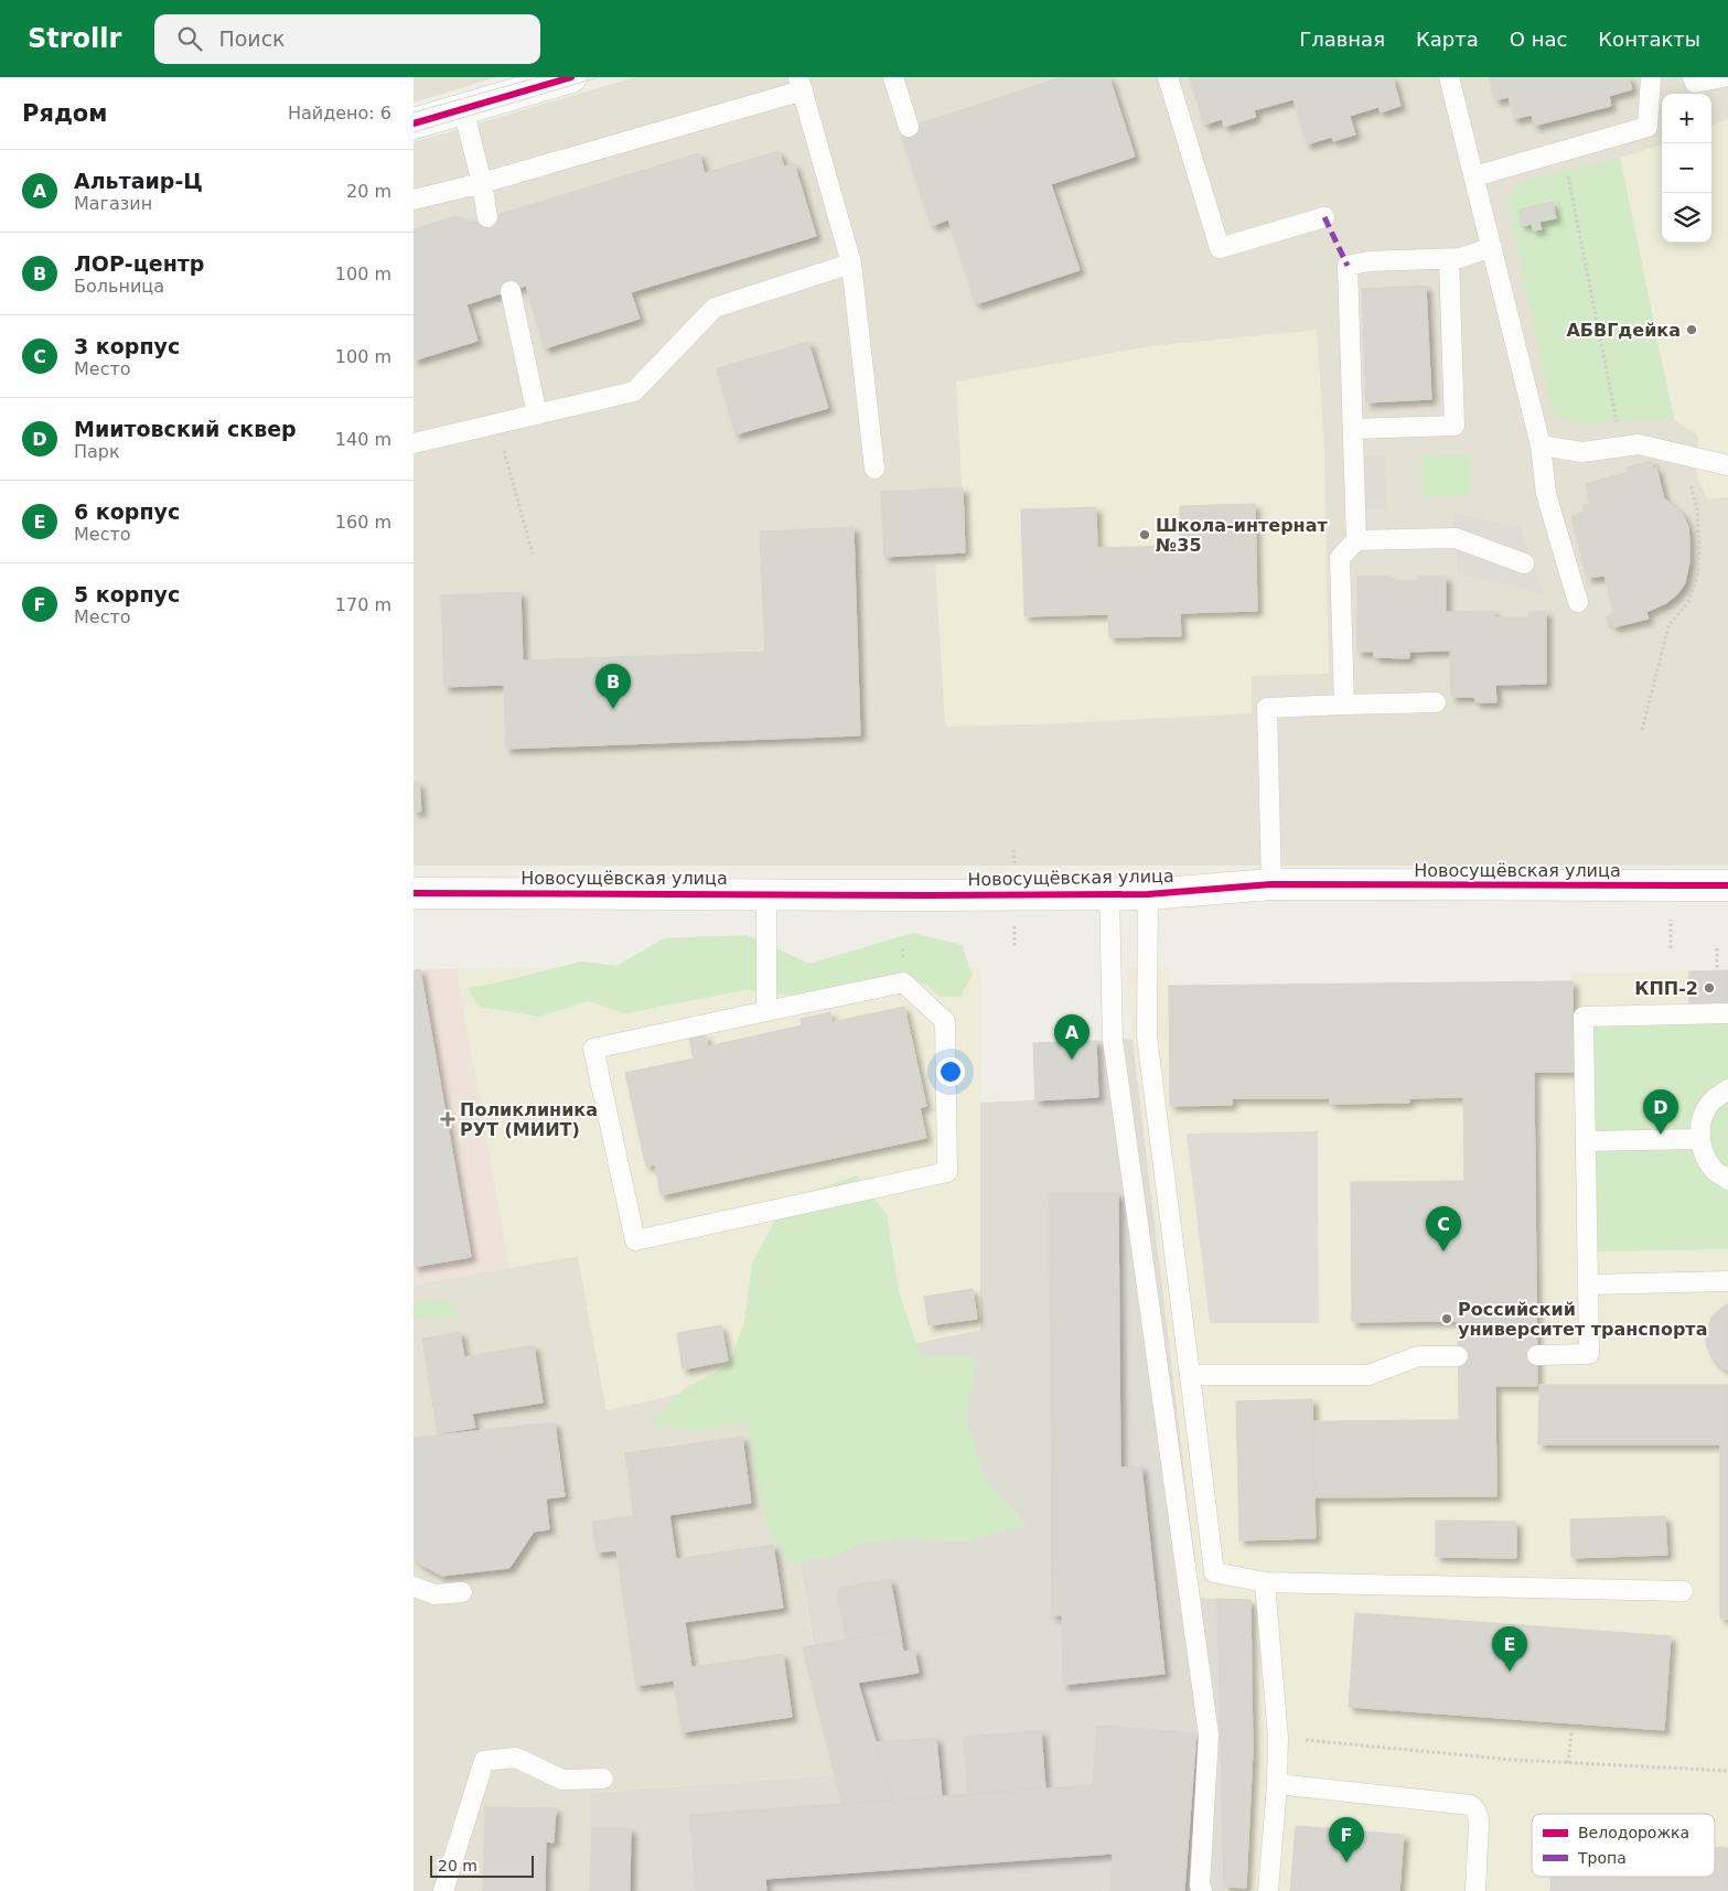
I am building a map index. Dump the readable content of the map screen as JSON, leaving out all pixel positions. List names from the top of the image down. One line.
{"streets":{"street":["Новосущёвская улица"]},"places":{"other":["АБВГдейка","Школа-интернат №35","КПП-2","Российский университет транспорта"],"health":["Поликлиника РУТ (МИИТ)"]},"legend":["Велодорожка","Тропа"],"scale_bar":"20 m","page":{"header":"Strollr","search":"Поиск","nav":["Главная","Карта","О нас","Контакты"],"heading":["Рядом","Найдено: 6"],"map_buttons":["+","−"],"list":[{"mark":"A","name":"Альтаир-Ц","note":"Магазин","value":"20 m"},{"mark":"B","name":"ЛОР-центр","note":"Больница","value":"100 m"},{"mark":"C","name":"3 корпус","note":"Место","value":"100 m"},{"mark":"D","name":"Миитовский сквер","note":"Парк","value":"140 m"},{"mark":"E","name":"6 корпус","note":"Место","value":"160 m"},{"mark":"F","name":"5 корпус","note":"Место","value":"170 m"}],"pins":["B","A","D","C","E","F"],"scale":"20 m"}}
